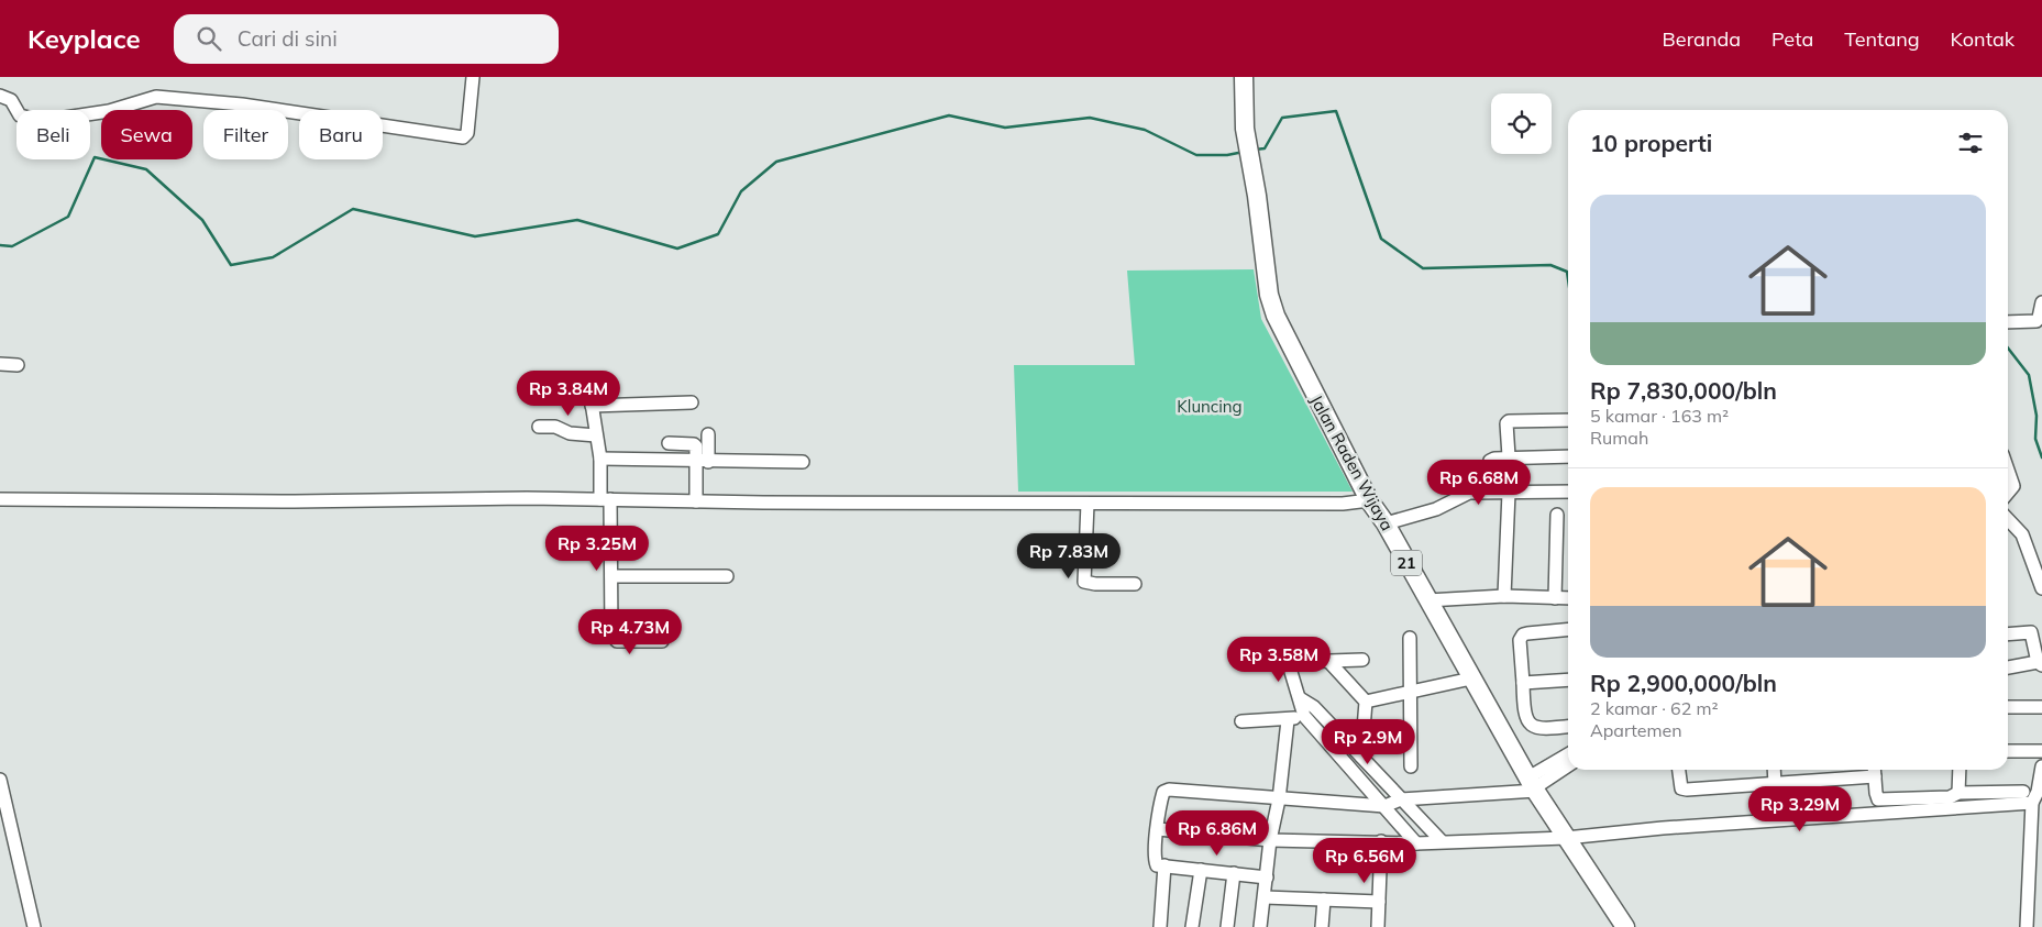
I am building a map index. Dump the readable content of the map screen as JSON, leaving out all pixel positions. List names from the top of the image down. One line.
{"streets":{"highway":["Jalan Raden Wijaya","21"]},"parks":["Kluncing"],"page":{"header":"Keyplace","search":"Cari di sini","nav":["Beranda","Peta","Tentang","Kontak"],"chip":["Beli","Sewa","Filter","Baru"],"heading":"10 properti","list":[{"name":"Rp 7,830,000/bln","note":"5 kamar · 163 m² · Rumah"},{"name":"Rp 2,900,000/bln","note":"2 kamar · 62 m² · Apartemen"}],"price":["Rp 3.84M","Rp 6.68M","Rp 3.25M","Rp 7.83M","Rp 4.73M","Rp 3.58M","Rp 2.9M","Rp 3.29M","Rp 6.86M","Rp 6.56M"]}}
